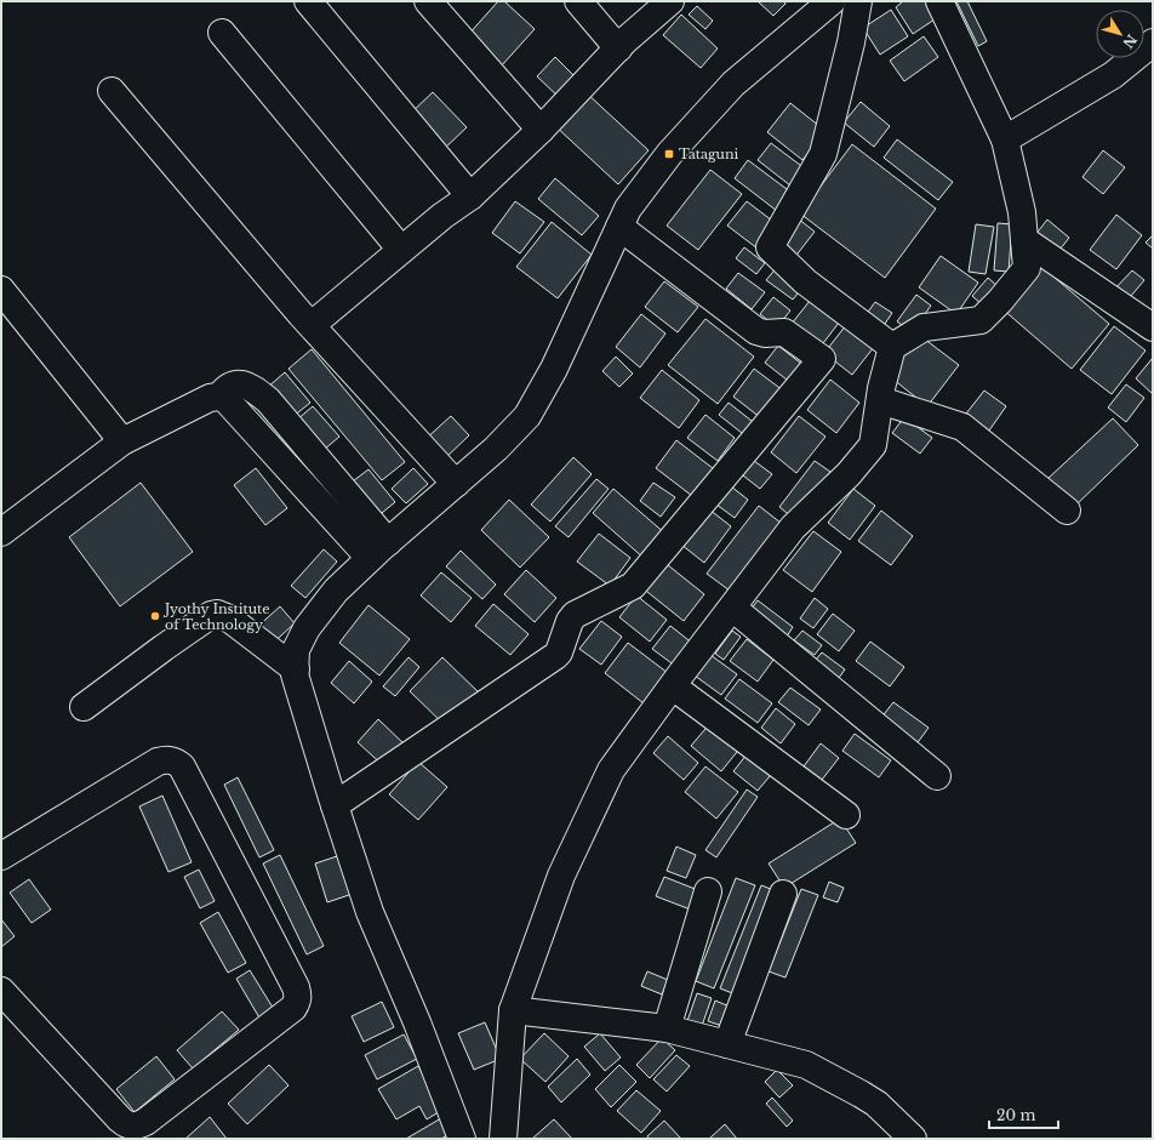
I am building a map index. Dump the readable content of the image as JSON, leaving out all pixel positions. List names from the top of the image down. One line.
{"places":{"transit":["Tataguni"],"other":["Jyothy Institute of Technology"]},"scale_bar":"20 m","north":"bottom right"}
